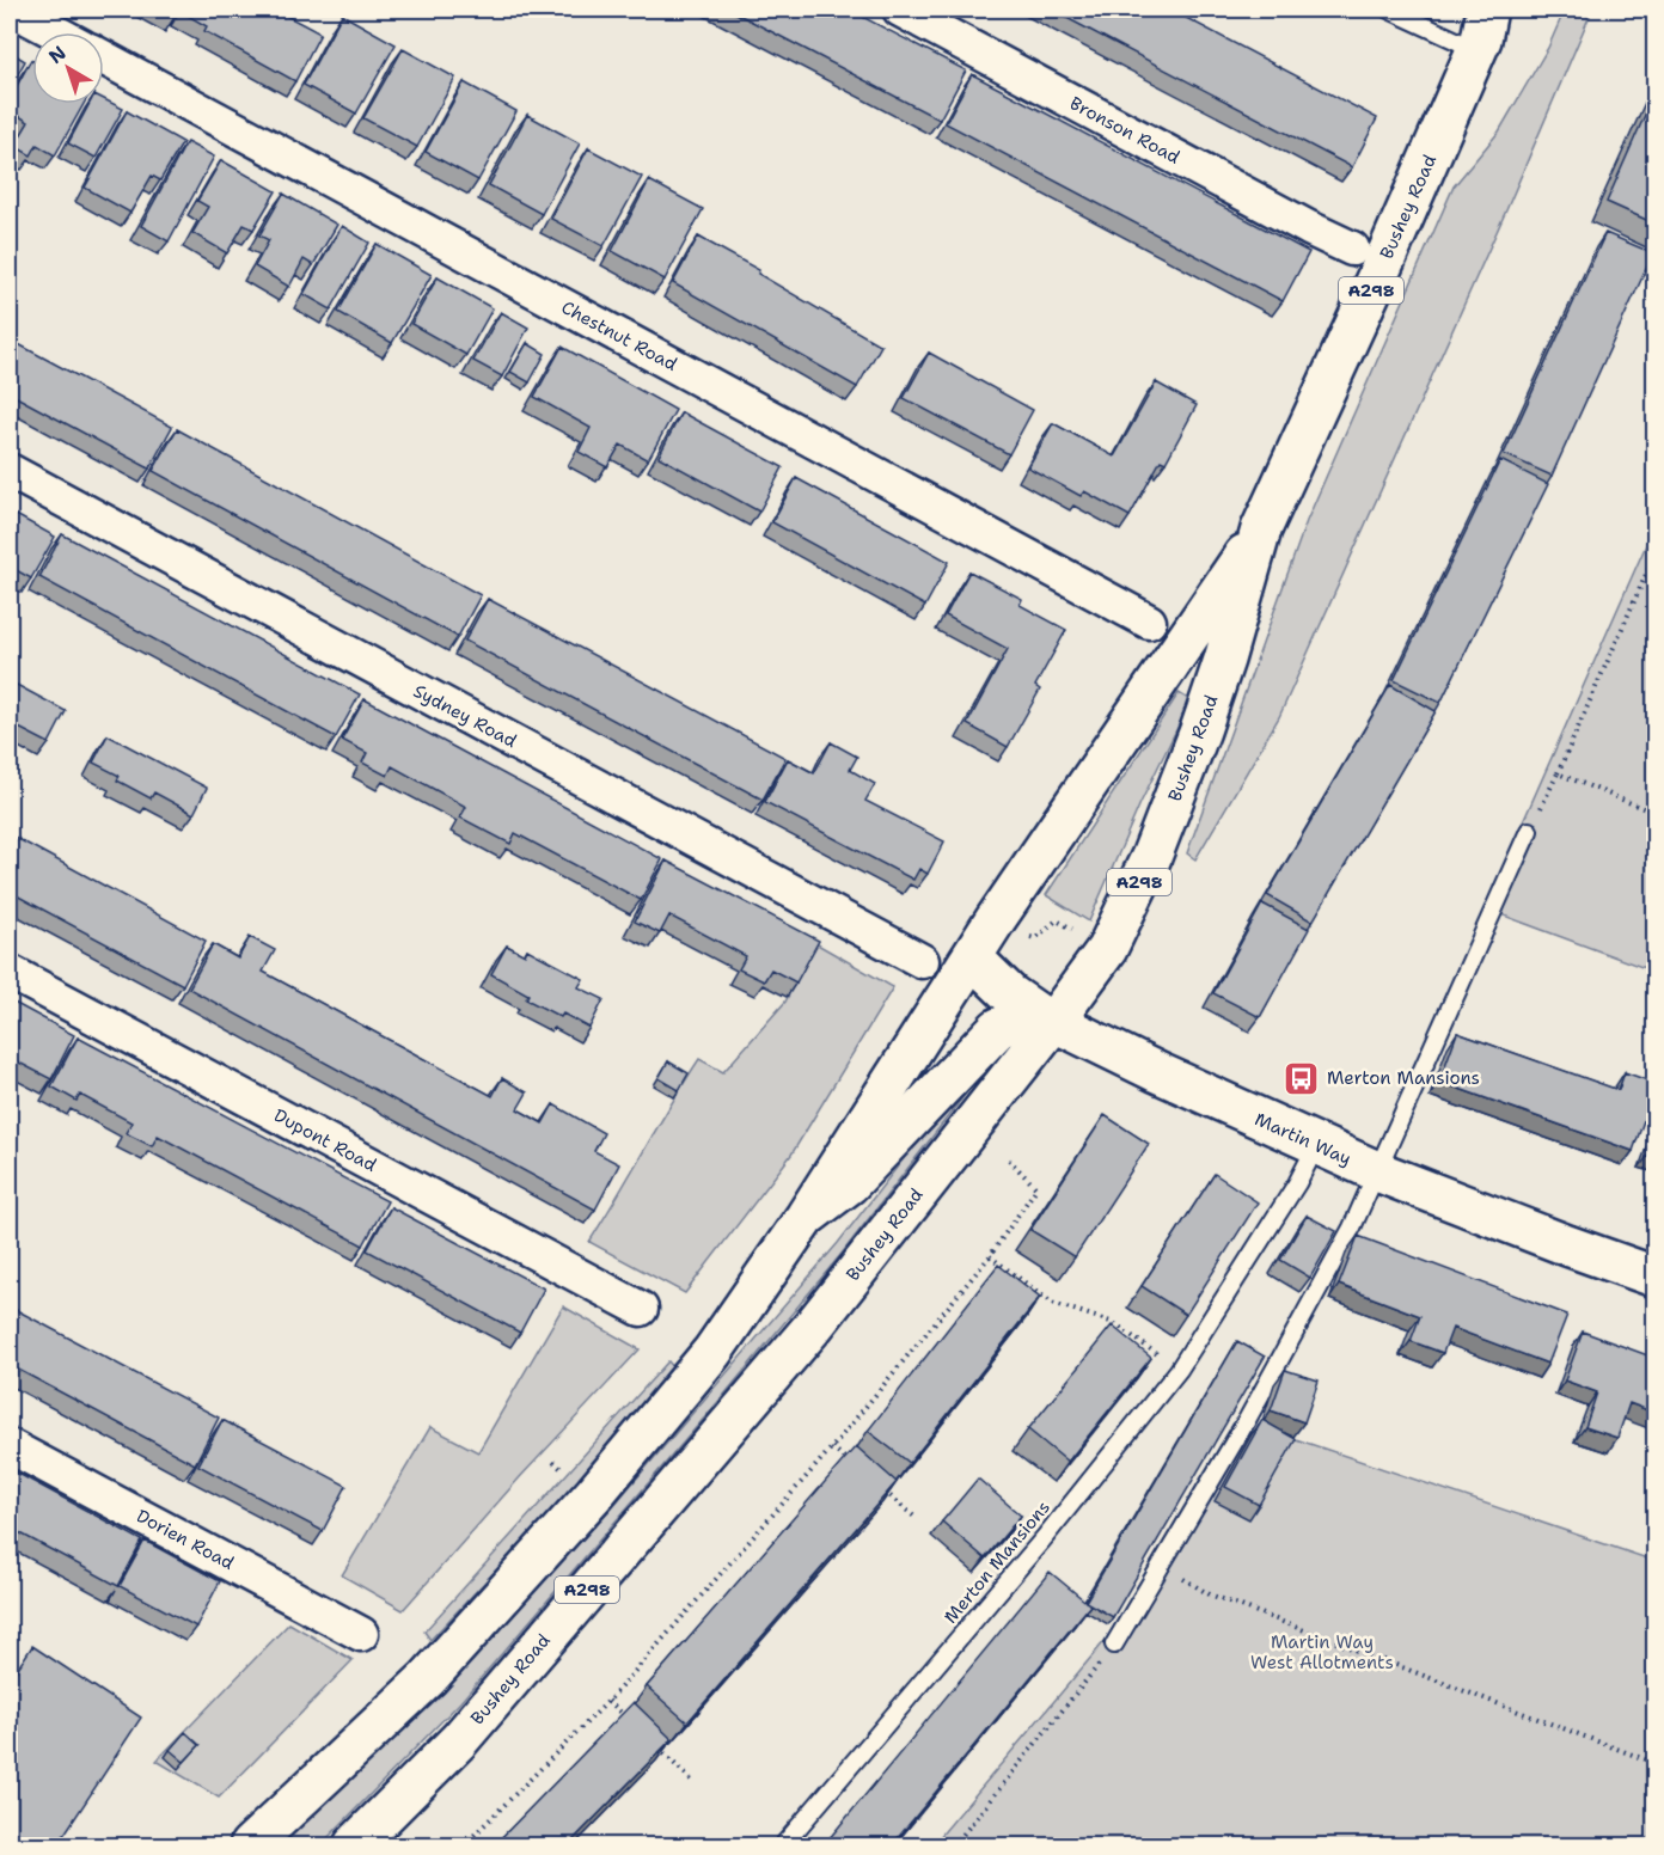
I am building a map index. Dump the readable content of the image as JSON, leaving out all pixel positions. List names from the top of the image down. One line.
{"streets":{"main road":["Bushey Road","A298","Martin Way"],"street":["Bronson Road","Chestnut Road","Sydney Road","Dupont Road","Dorien Road"],"lane":["Merton Mansions"]},"crossings":[["Bushey Road","Martin Way"],["Martin Way","Merton Mansions"]],"parks":["Martin Way West Allotments"],"places":{"bus stop":["Merton Mansions"]},"north":"top left"}
